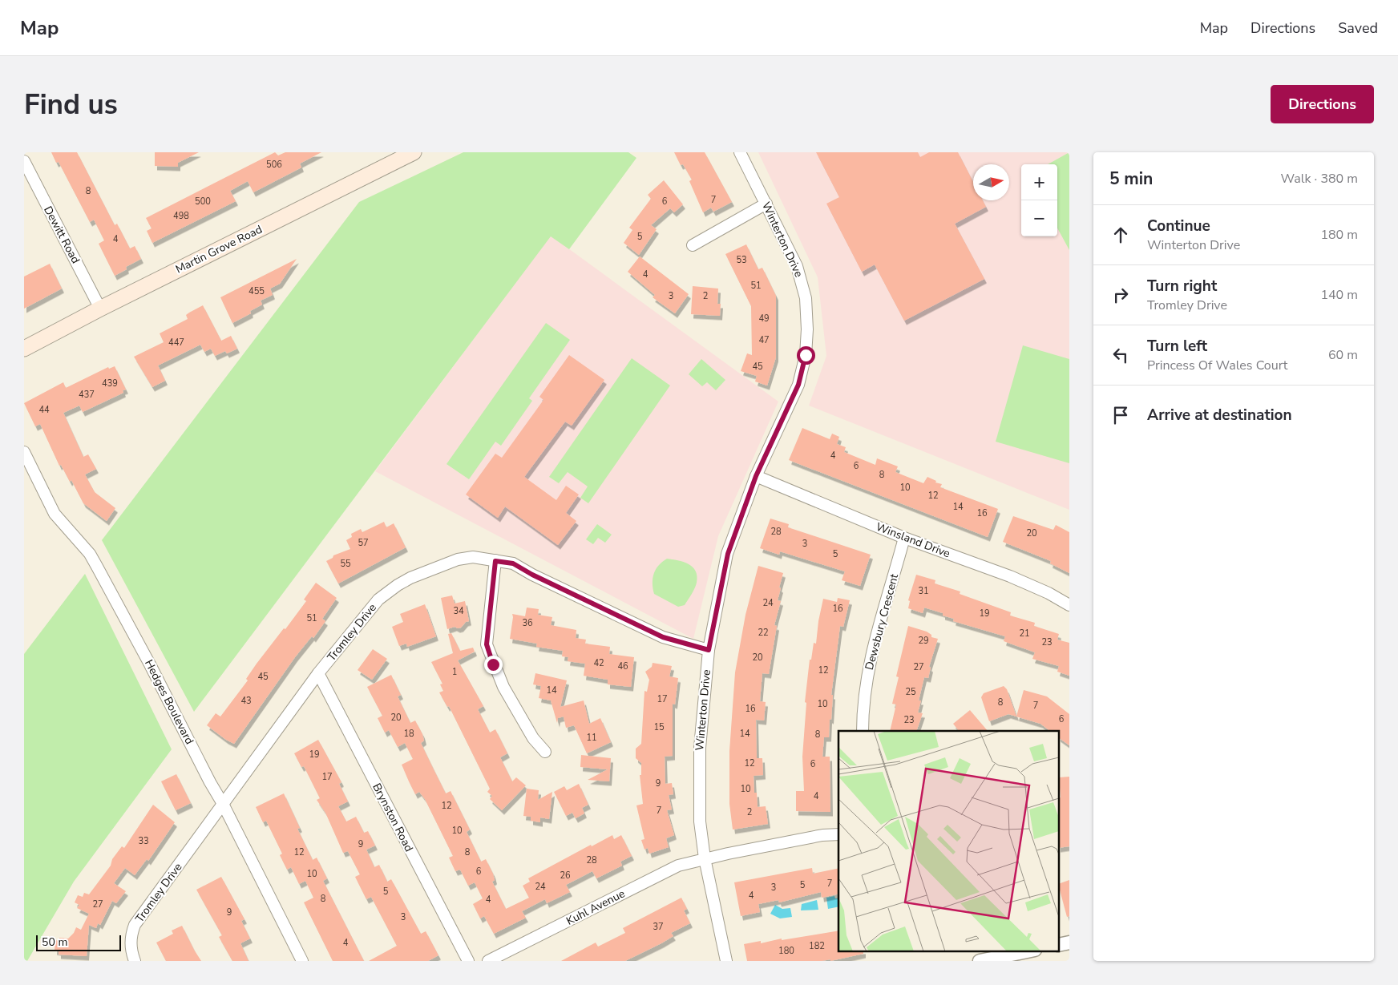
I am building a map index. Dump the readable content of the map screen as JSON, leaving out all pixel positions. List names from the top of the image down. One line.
{"streets":{"main road":["Martin Grove Road"],"street":["Dewitt Road","Winterton Drive","Winsland Drive","Dewsbury Crescent","Tromley Drive","Hedges Boulevard","Brynston Road","Kuhl Avenue"]},"crossings":[["Dewitt Road","Martin Grove Road"],["Winterton Drive","Winsland Drive"],["Winterton Drive","Tromley Drive"],["Winterton Drive","Kuhl Avenue"],["Winsland Drive","Dewsbury Crescent"],["Tromley Drive","Hedges Boulevard"],["Tromley Drive","Brynston Road"]],"house_numbers":["506","8","7","500","6","498","5","4","53","4","51","455","3","2","49","47","447","45","439","437","44","4","6","8","10","12","14","16","28","20","57","3","5","55","31","24","16","34","19","51","36","22","21","29","23","20","42","46","27","12","1","45","14","25","17","43","8","10","7","16","20","6","23","15","18","14","8","11","19","12","6","17","9","10","4","12","7","2","10","33","9","12","8","28","6","10","26","7","5","24","3","5","4","8","4","27","9","3","37","4","182","180"],"scale_bar":"50 m","north":"right","page":{"header":"Map","nav":["Map","Directions","Saved"],"buttons":"Directions","title":"Find us","heading":["5 min","Walk · 380 m"],"map_buttons":["+","−"],"list":[["Continue","Winterton Drive","180 m"],["Turn right","Tromley Drive","140 m"],["Turn left","Princess Of Wales Court","60 m"],"Arrive at destination"],"scale":"50 m"}}
